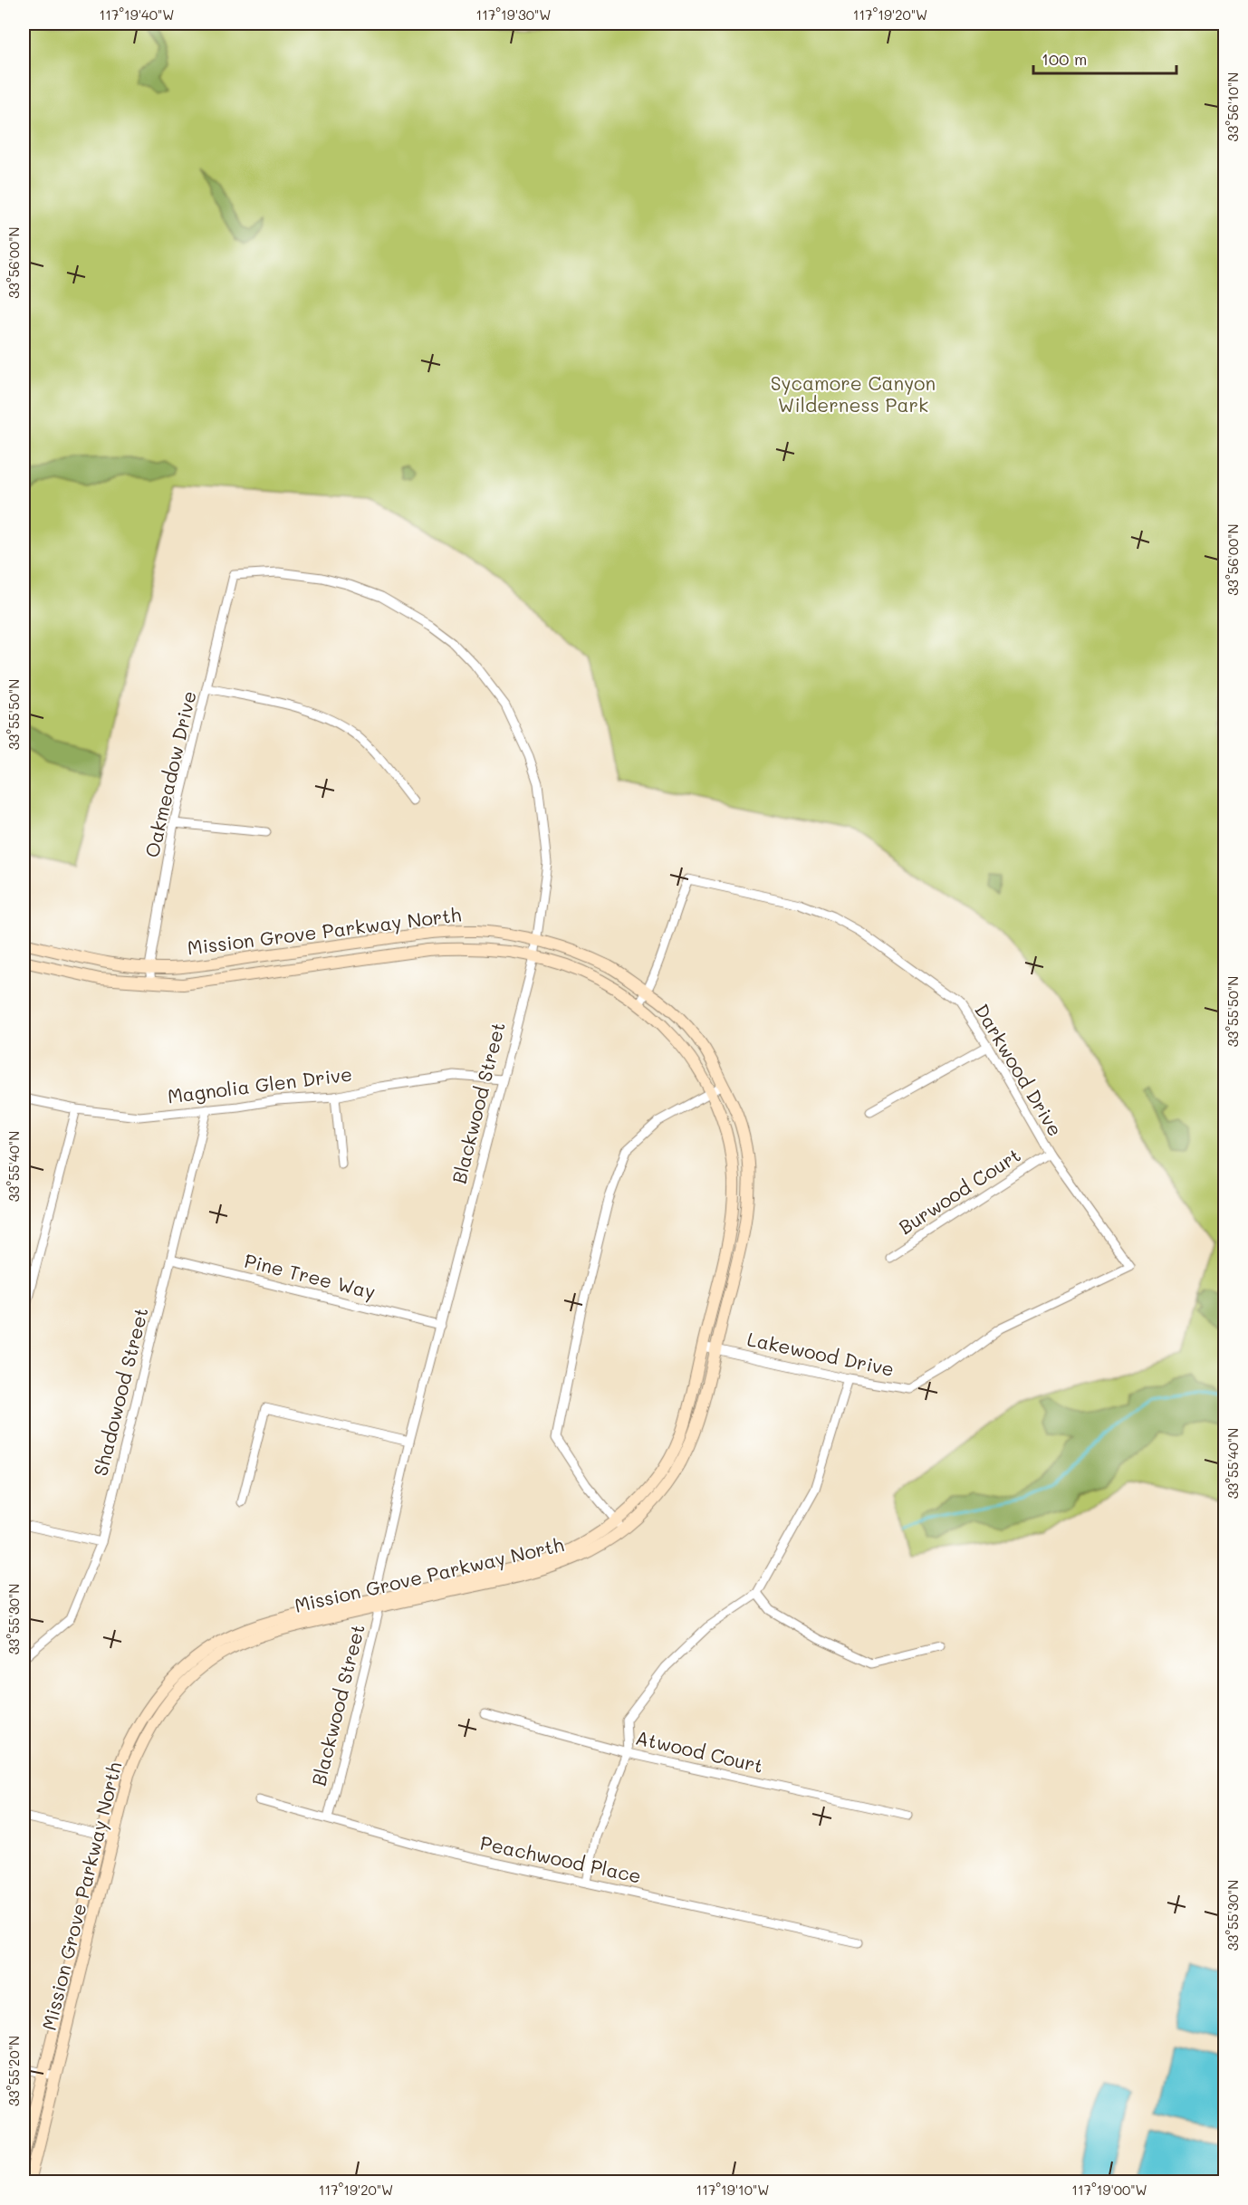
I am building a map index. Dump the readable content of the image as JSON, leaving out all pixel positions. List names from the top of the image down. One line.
{"streets":{"street":["Oakmeadow Drive","Mission Grove Parkway North","Darkwood Drive","Magnolia Glen Drive","Blackwood Street","Burwood Court","Pine Tree Way","Lakewood Drive","Shadowood Street","Atwood Court","Peachwood Place"]},"crossings":[["Oakmeadow Drive","Mission Grove Parkway North"],["Oakmeadow Drive","Blackwood Street"],["Mission Grove Parkway North","Darkwood Drive"],["Mission Grove Parkway North","Blackwood Street"],["Mission Grove Parkway North","Lakewood Drive"],["Darkwood Drive","Burwood Court"],["Darkwood Drive","Lakewood Drive"],["Magnolia Glen Drive","Blackwood Street"],["Magnolia Glen Drive","Shadowood Street"],["Blackwood Street","Pine Tree Way"],["Blackwood Street","Peachwood Place"],["Pine Tree Way","Shadowood Street"]],"parks":["Sycamore Canyon Wilderness Park"],"scale_bar":"100 m","coordinates":["117°19'40\"W","117°19'30\"W","117°19'20\"W","33°56'10\"N","33°56'00\"N","33°55'50\"N","33°55'40\"N","33°55'30\"N","33°55'20\"N","117°19'10\"W","117°19'00\"W"]}
